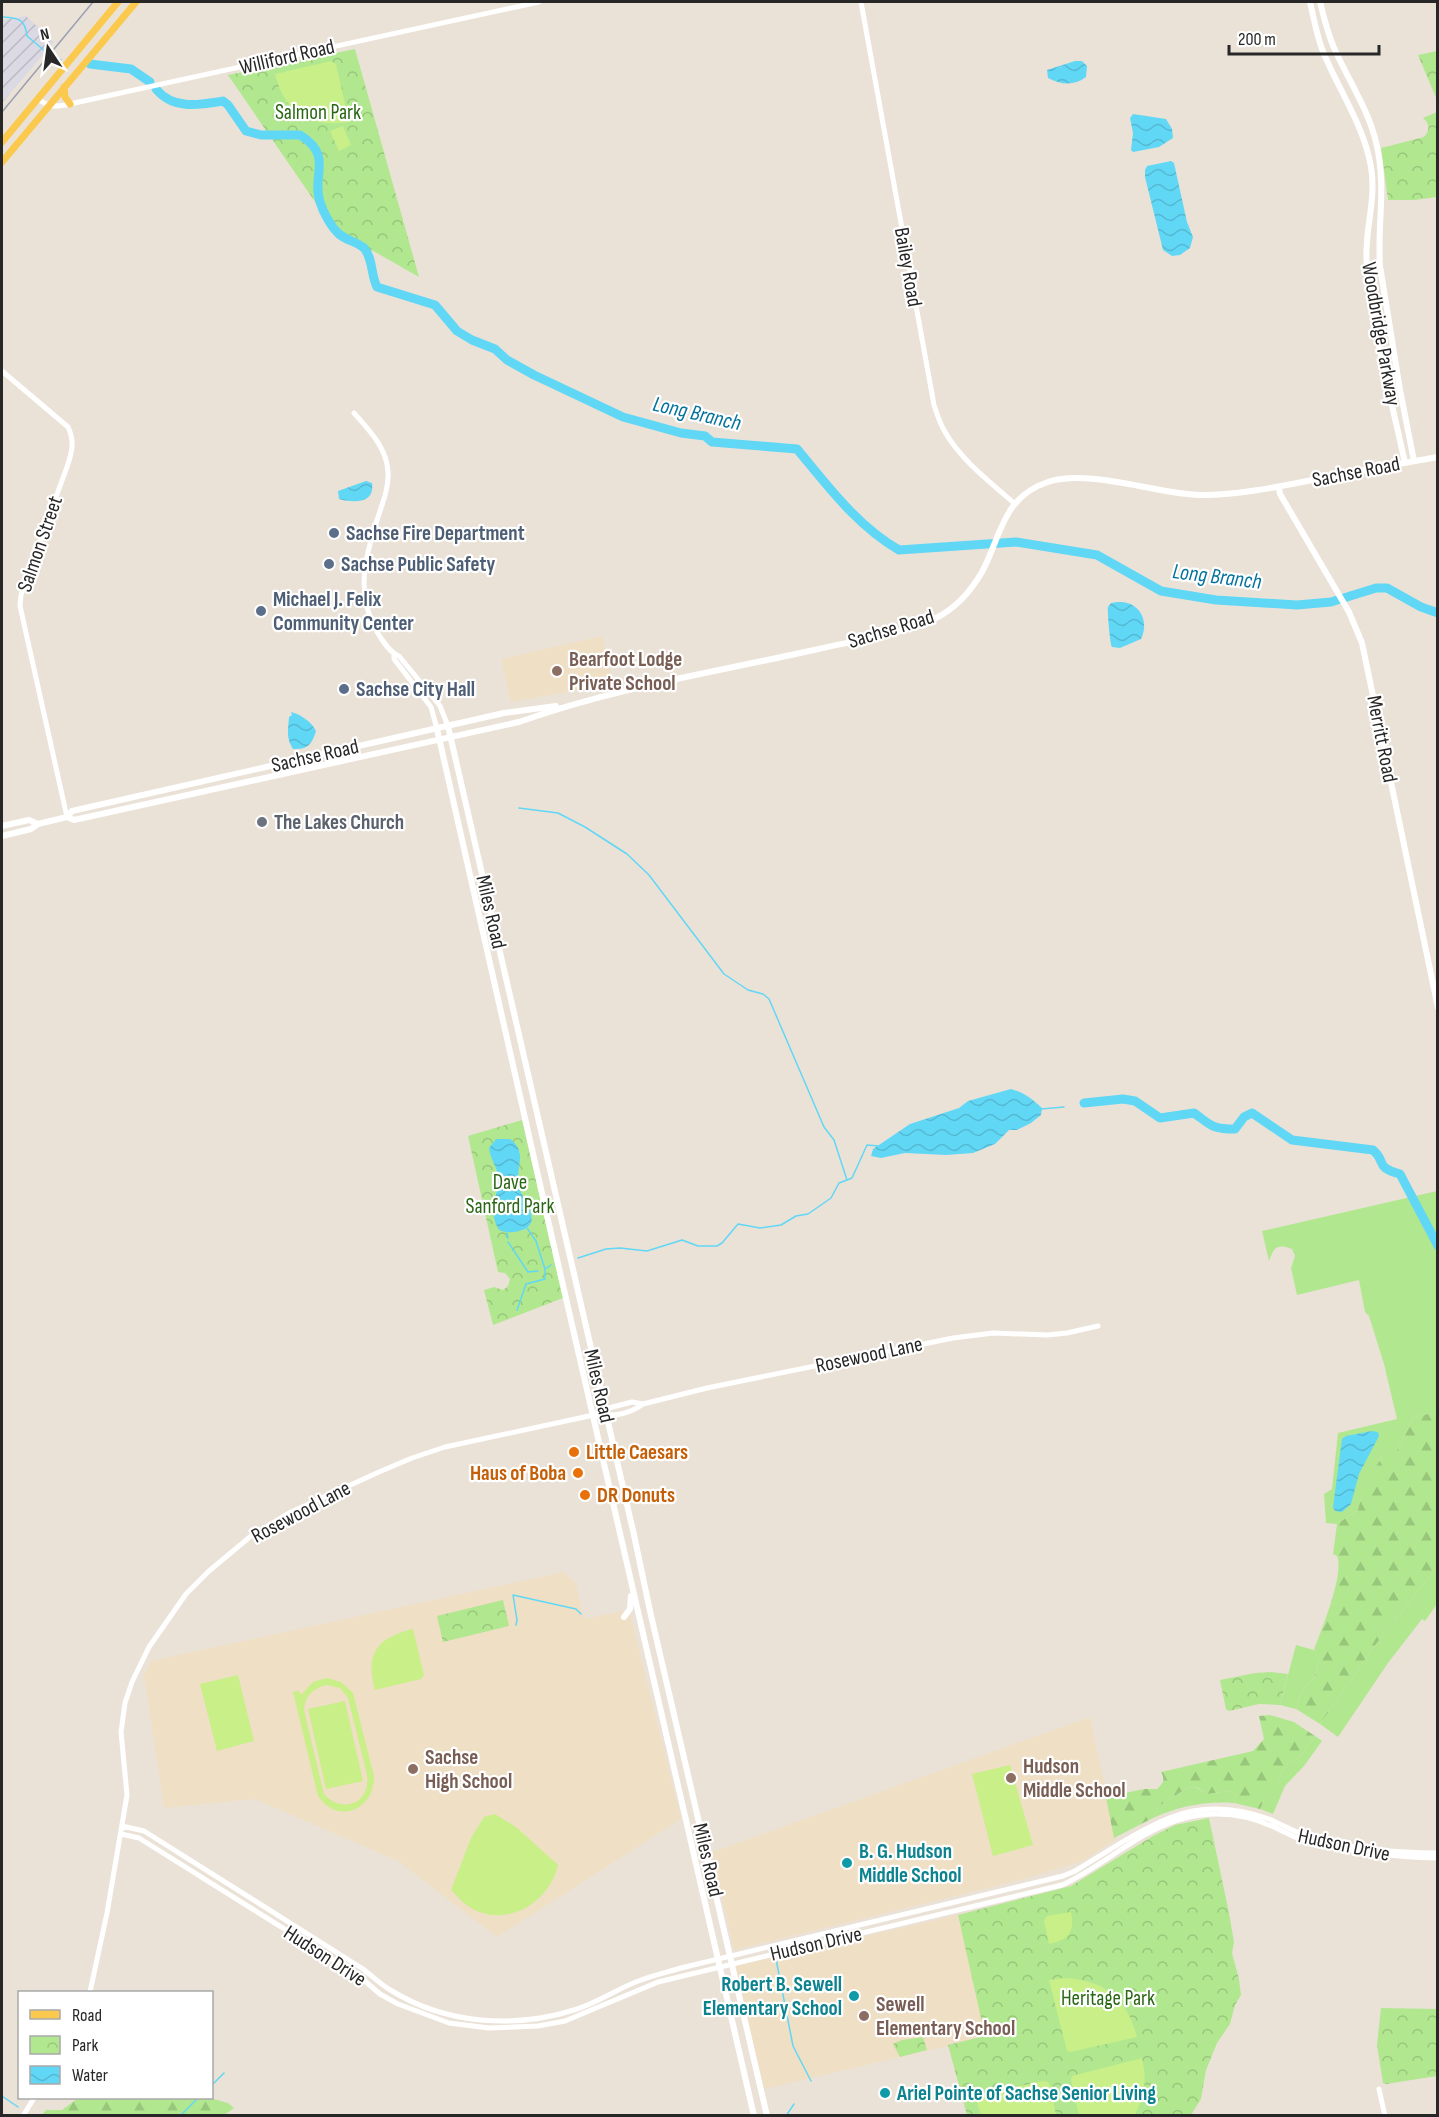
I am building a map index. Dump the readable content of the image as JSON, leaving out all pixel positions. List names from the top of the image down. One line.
{"streets":{"main road":["Woodbridge Parkway","Sachse Road","Merritt Road","Miles Road"],"street":["Williford Road","Bailey Road","Salmon Street","Rosewood Lane","Hudson Drive"]},"crossings":[["Bailey Road","Sachse Road"],["Woodbridge Parkway","Sachse Road"],["Sachse Road","Salmon Street"],["Sachse Road","Merritt Road"],["Sachse Road","Miles Road"],["Miles Road","Rosewood Lane"],["Miles Road","Hudson Drive"],["Rosewood Lane","Hudson Drive"]],"water":["Long Branch"],"parks":["Salmon Park","Dave Sanford Park","Heritage Park"],"places":["Sachse Fire Department","Sachse Public Safety","Michael J. Felix Community Center","Bearfoot Lodge Private School","Sachse City Hall","The Lakes Church","Little Caesars","Haus of Boba","DR Donuts","Sachse High School","Hudson Middle School","B. G. Hudson Middle School","Robert B. Sewell Elementary School","Sewell Elementary School","Ariel Pointe of Sachse Senior Living"],"legend":["Road","Park","Water"],"scale_bar":"200 m","north":"top"}
